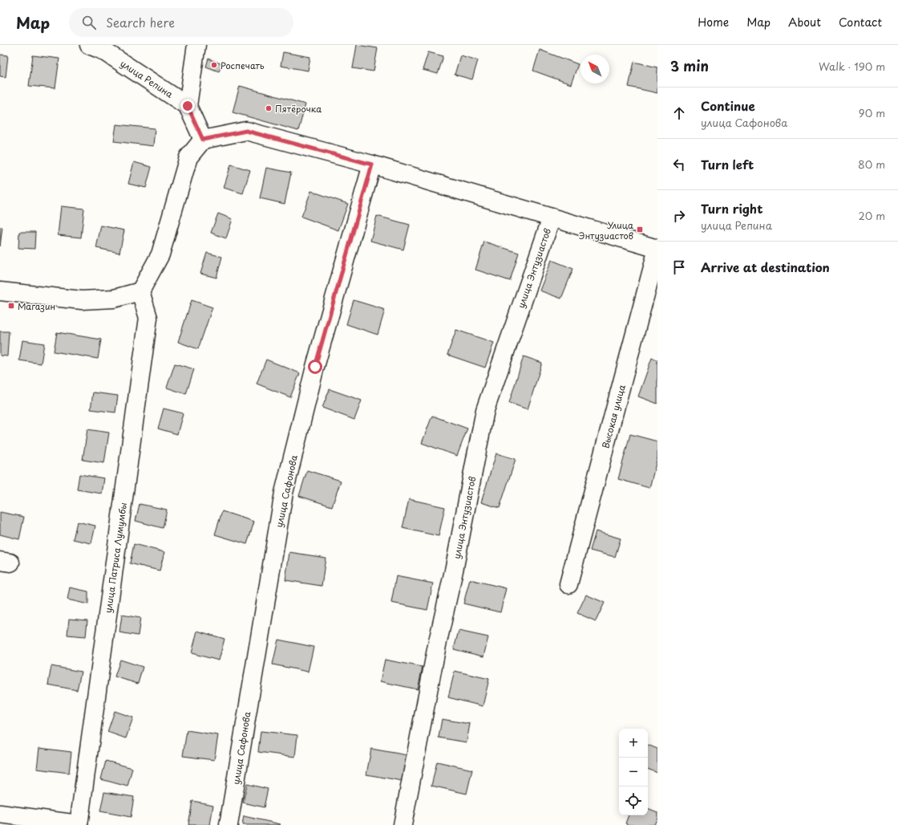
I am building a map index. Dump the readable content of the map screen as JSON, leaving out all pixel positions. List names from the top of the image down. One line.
{"streets":{"street":["улица Репина","улица Энтузиастов","Высокая улица","улица Сафонова","улица Патриса Лумумбы"]},"places":{"other":["Роспечать","Пятёрочка"],"transit":["Улица Энтузиастов","Магазин"]},"north":"top left","page":{"header":"Map","search":"Search here","nav":["Home","Map","About","Contact"],"heading":["3 min","Walk · 190 m"],"list":[["Continue","улица Сафонова","90 m"],["Turn left","80 m"],["Turn right","улица Репина","20 m"],"Arrive at destination"],"map_buttons":["+","−"]}}
